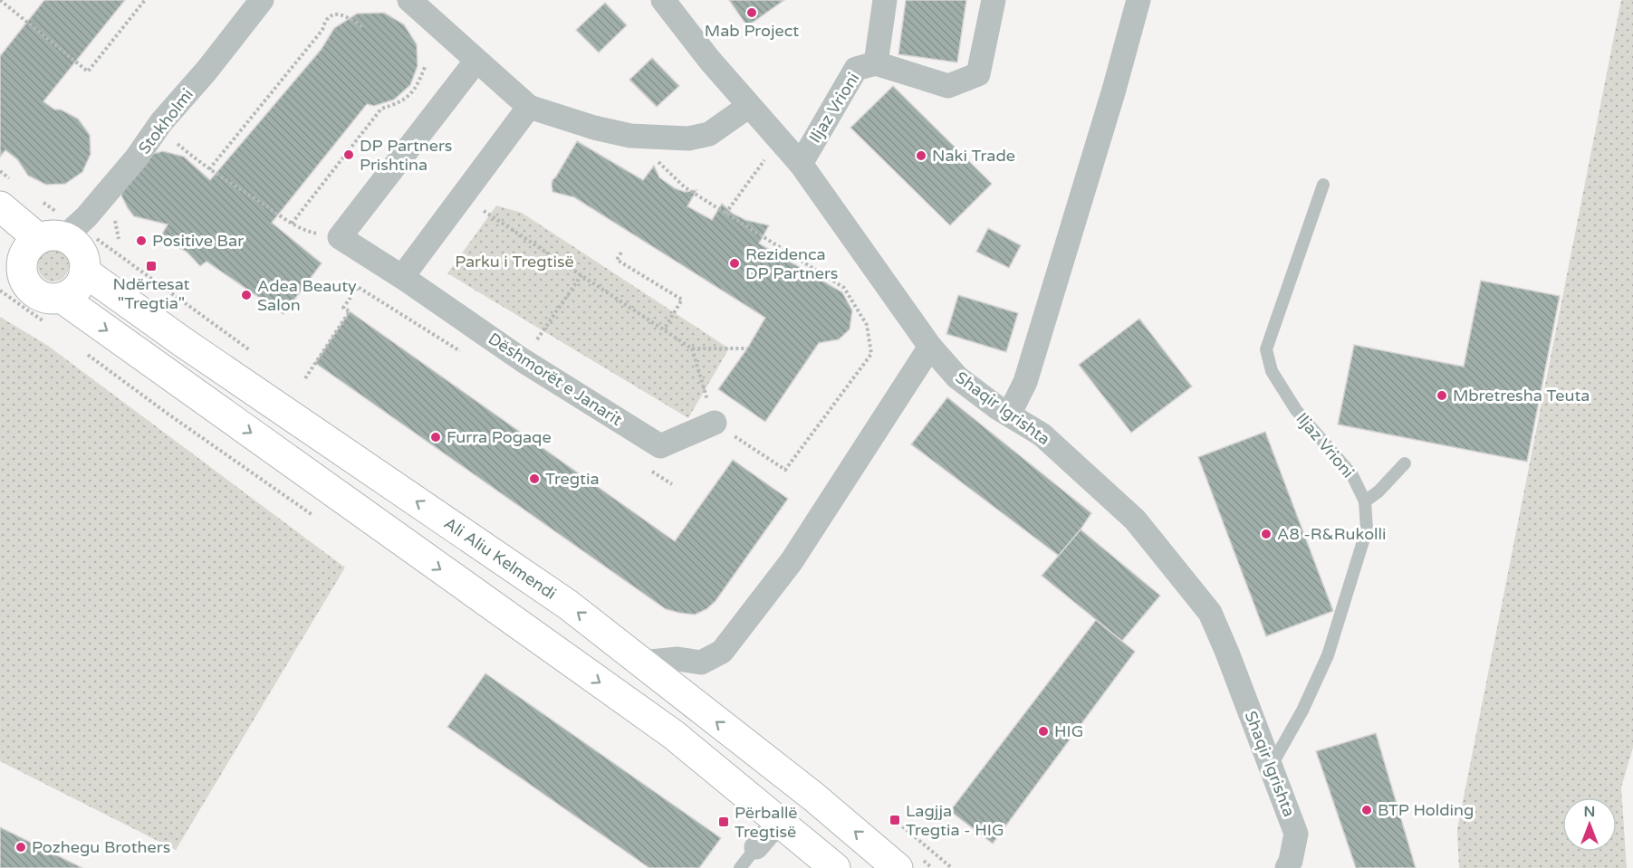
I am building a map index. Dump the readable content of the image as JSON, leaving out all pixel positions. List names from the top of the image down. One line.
{"streets":{"main road":["Ali Aliu Kelmendi"],"street":["Iljaz Vrioni","Stokholmi","Dëshmorët e Janarit","Shaqir Igrishta"]},"crossings":[["Iljaz Vrioni","Shaqir Igrishta"],["Stokholmi","Ali Aliu Kelmendi"]],"parks":["Parku i Tregtisë"],"places":{"other":["Mab Project","DP Partners Prishtina","Naki Trade","Positive Bar","Rezidenca DP Partners","Adea Beauty Salon","Mbretresha Teuta","Furra Pogaqe","Tregtia","A8 -R&Rukolli","HIG","BTP Holding","Pozhegu Brothers"],"transit":["Ndërtesat \"Tregtia\"","Lagjja Tregtia - HIG","Përballë Tregtisë"]},"north":"top"}
